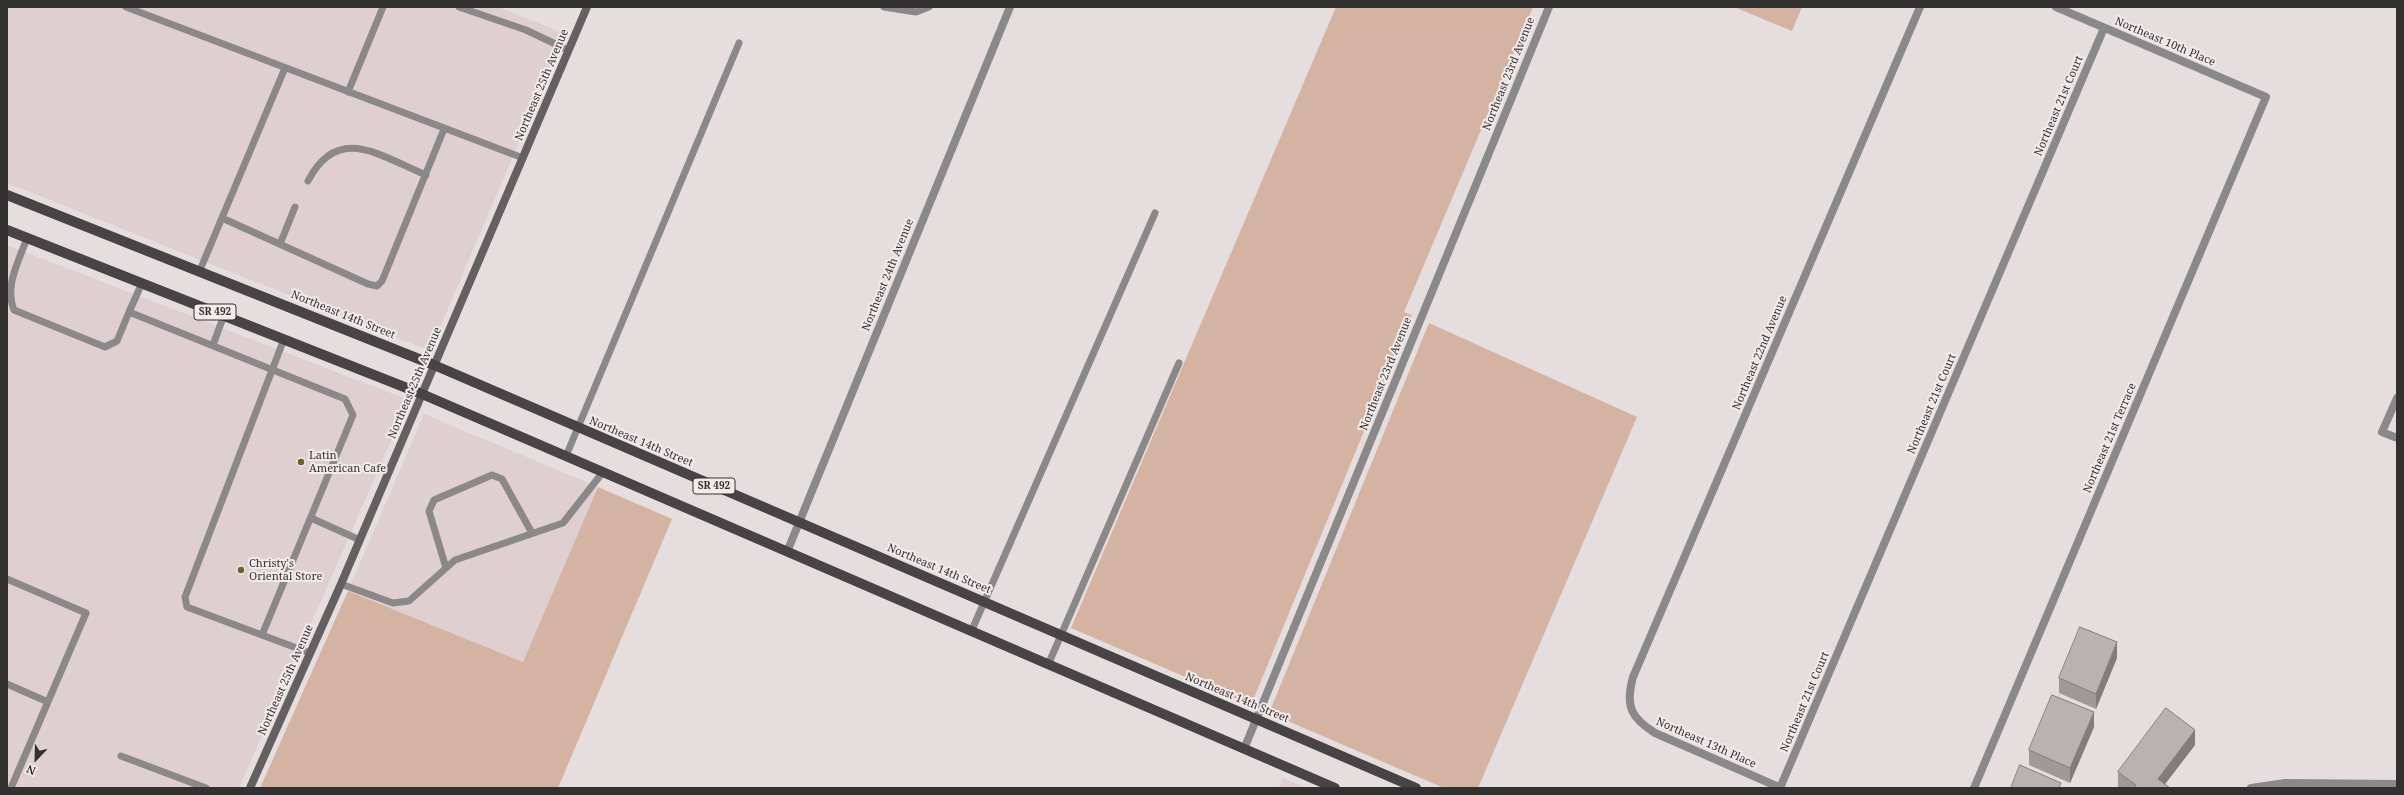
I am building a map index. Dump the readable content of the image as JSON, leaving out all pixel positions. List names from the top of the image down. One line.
{"streets":{"main road":["SR 492","Northeast 14th Street"],"street":["Northeast 10th Place","Northeast 23rd Avenue","Northeast 25th Avenue","Northeast 21st Court","Northeast 24th Avenue","Northeast 22nd Avenue","Northeast 21st Terrace","Northeast 13th Place"]},"crossings":[["Northeast 10th Place","Northeast 21st Court"],["Northeast 10th Place","Northeast 21st Terrace"],["Northeast 23rd Avenue","SR 492"],["Northeast 23rd Avenue","Northeast 14th Street"],["Northeast 25th Avenue","SR 492"],["Northeast 25th Avenue","Northeast 14th Street"],["Northeast 21st Court","Northeast 13th Place"],["Northeast 24th Avenue","SR 492"],["Northeast 24th Avenue","Northeast 14th Street"],["Northeast 22nd Avenue","Northeast 13th Place"]],"places":["Latin American Cafe","Christy's Oriental Store"],"north":"bottom left"}
